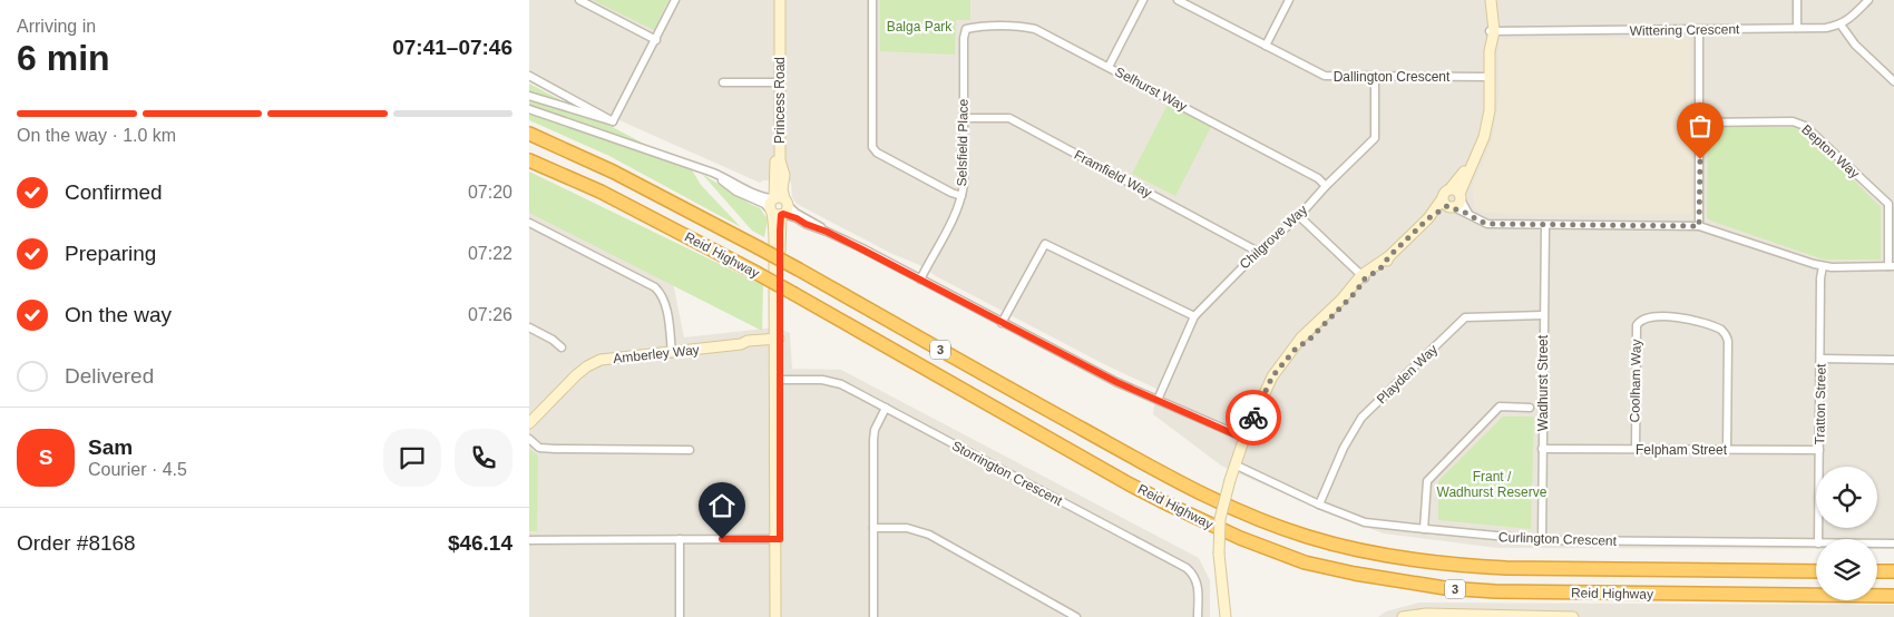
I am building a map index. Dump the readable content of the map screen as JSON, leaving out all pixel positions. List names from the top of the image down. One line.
{"streets":{"highway":["Reid Highway","3"],"street":["Wittering Crescent","Dallington Crescent","Selhurst Way","Princess Road","Selsfield Place","Bepton Way","Framfield Way","Chilgrove Way","Amberley Way","Playden Way","Coolham Way","Wadhurst Street","Tratton Street","Felpham Street","Storrington Crescent","Curlington Crescent"]},"crossings":[["Dallington Crescent","Chilgrove Way"],["Selhurst Way","Selsfield Place"],["Selhurst Way","Chilgrove Way"],["Princess Road","Amberley Way"],["Princess Road","Storrington Crescent"],["Selsfield Place","Framfield Way"],["Framfield Way","Chilgrove Way"],["Playden Way","Wadhurst Street"],["Playden Way","Curlington Crescent"],["Coolham Way","Felpham Street"],["Wadhurst Street","Felpham Street"],["Wadhurst Street","Curlington Crescent"],["Tratton Street","Felpham Street"]],"parks":["Balga Park","Frant / Wadhurst Reserve"],"page":{"heading":["6 min","Arriving in","07:41–07:46"],"panel":["Sam","Courier · 4.5","Order #8168","$46.14"],"bar":"On the way · 1.0 km","list":[["Confirmed","07:20"],["Preparing","07:22"],["On the way","07:26"],"Delivered"],"round":"S"}}
